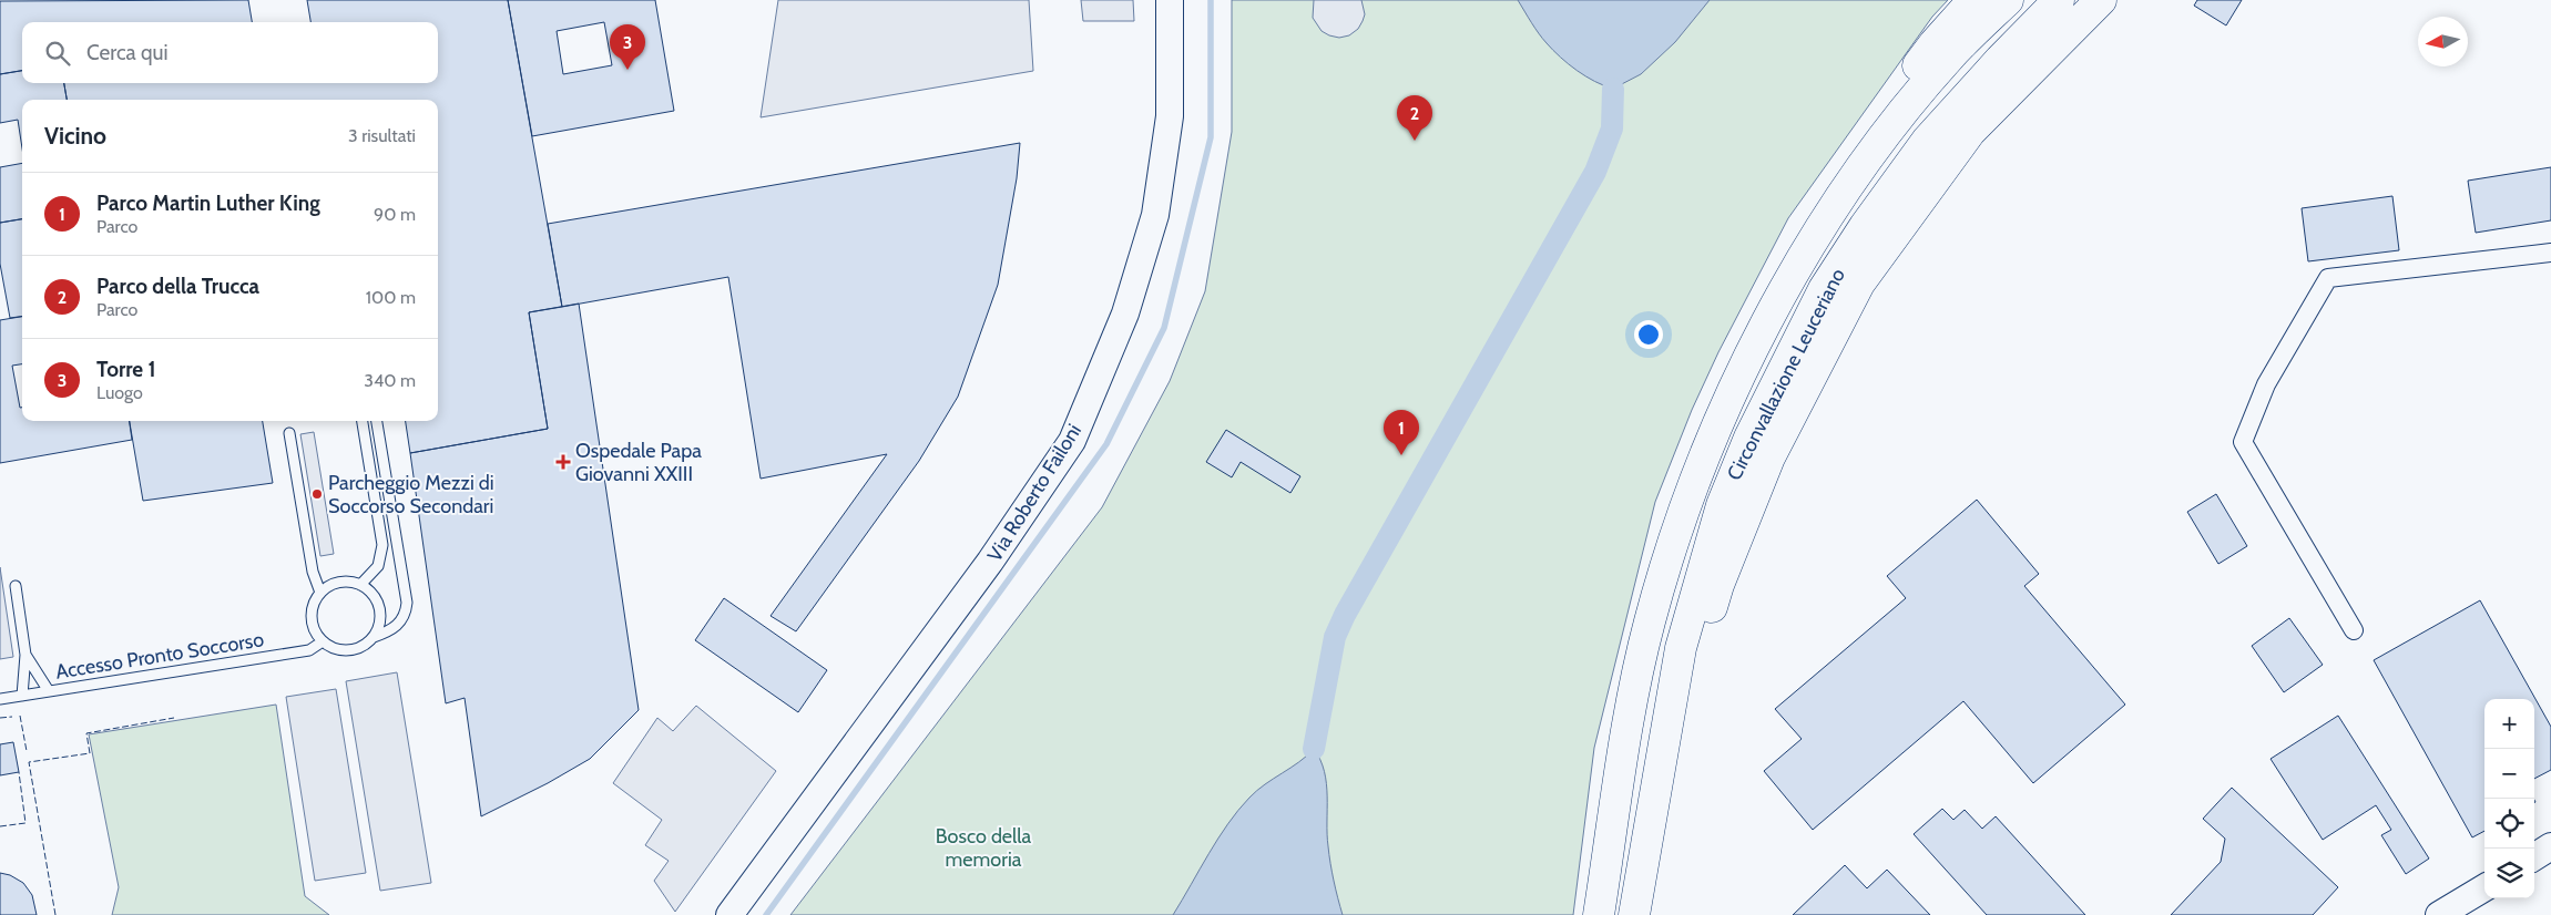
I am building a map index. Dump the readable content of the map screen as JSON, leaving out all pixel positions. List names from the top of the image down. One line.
{"streets":{"highway":["Circonvallazione Leuceriano"],"street":["Via Roberto Failoni"],"lane":["Accesso Pronto Soccorso"]},"parks":["Bosco della memoria"],"places":{"health":["Ospedale Papa Giovanni XXIII"],"other":["Parcheggio Mezzi di Soccorso Secondari"]},"north":"left","page":{"search":"Cerca qui","pins":["3","2","1"],"heading":["Vicino","3 risultati"],"list":[{"mark":"1","name":"Parco Martin Luther King","note":"Parco","value":"90 m"},{"mark":"2","name":"Parco della Trucca","note":"Parco","value":"100 m"},{"mark":"3","name":"Torre 1","note":"Luogo","value":"340 m"}],"map_buttons":["+","−"]}}
